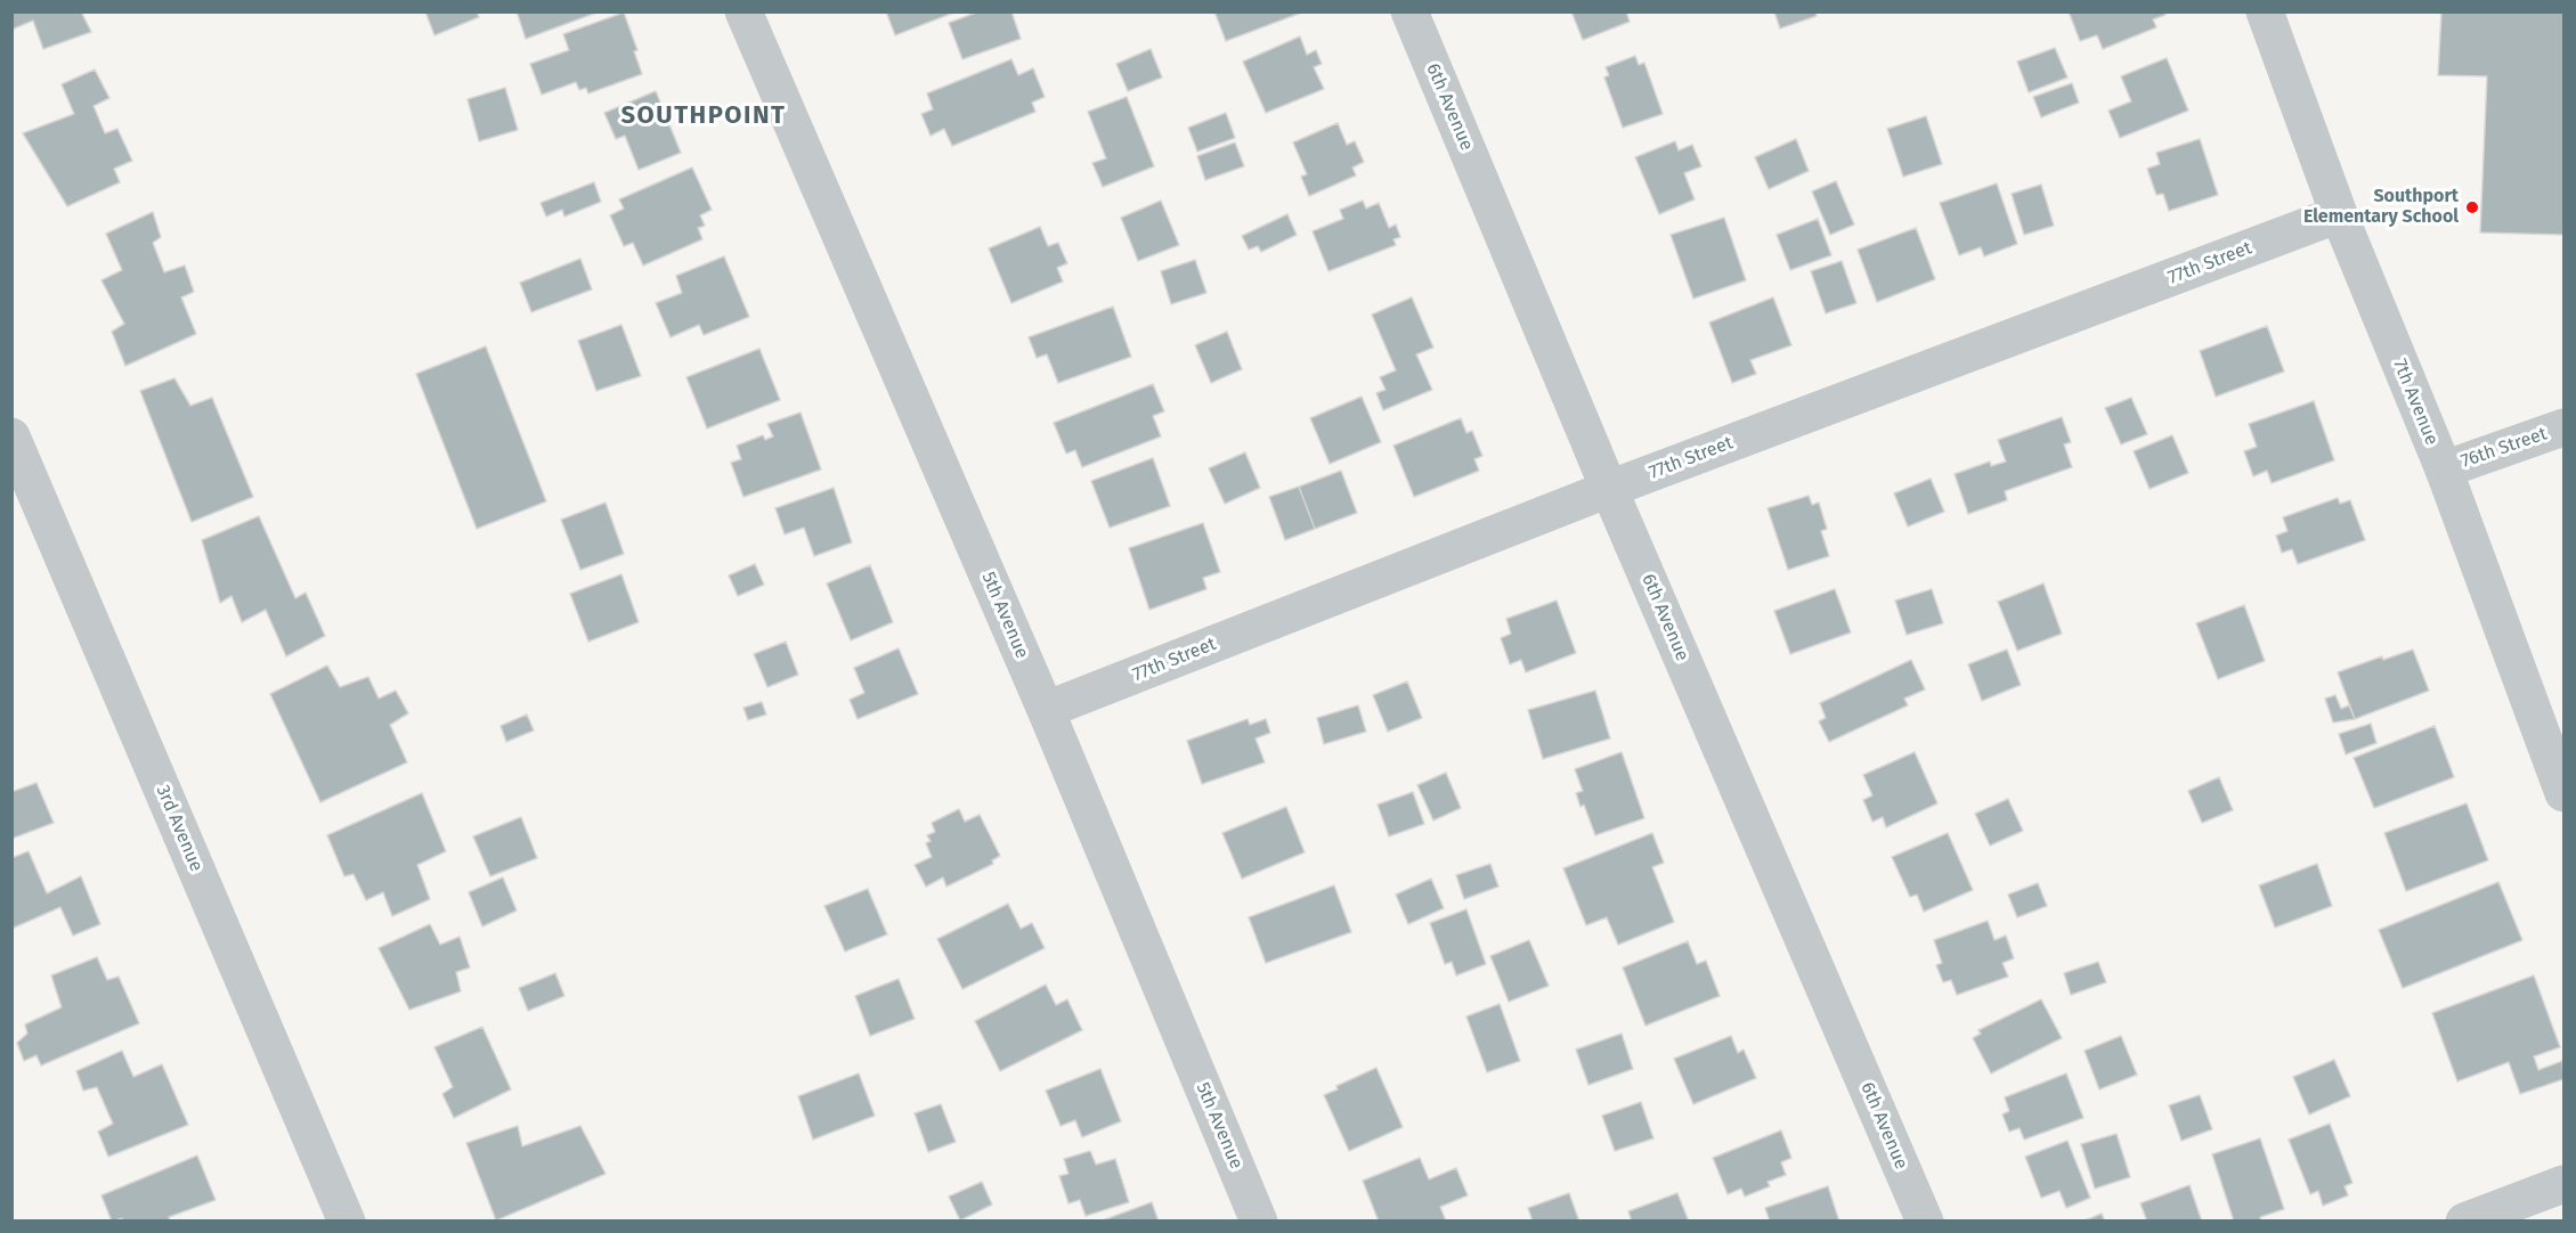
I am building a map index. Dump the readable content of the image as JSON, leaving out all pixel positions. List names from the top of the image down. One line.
{"streets":{"street":["6th Avenue","77th Street","7th Avenue","76th Street","5th Avenue","3rd Avenue"]},"crossings":[["6th Avenue","77th Street"],["77th Street","7th Avenue"],["77th Street","5th Avenue"],["7th Avenue","76th Street"]],"districts":["SOUTHPOINT"],"places":["Southport Elementary School"]}
